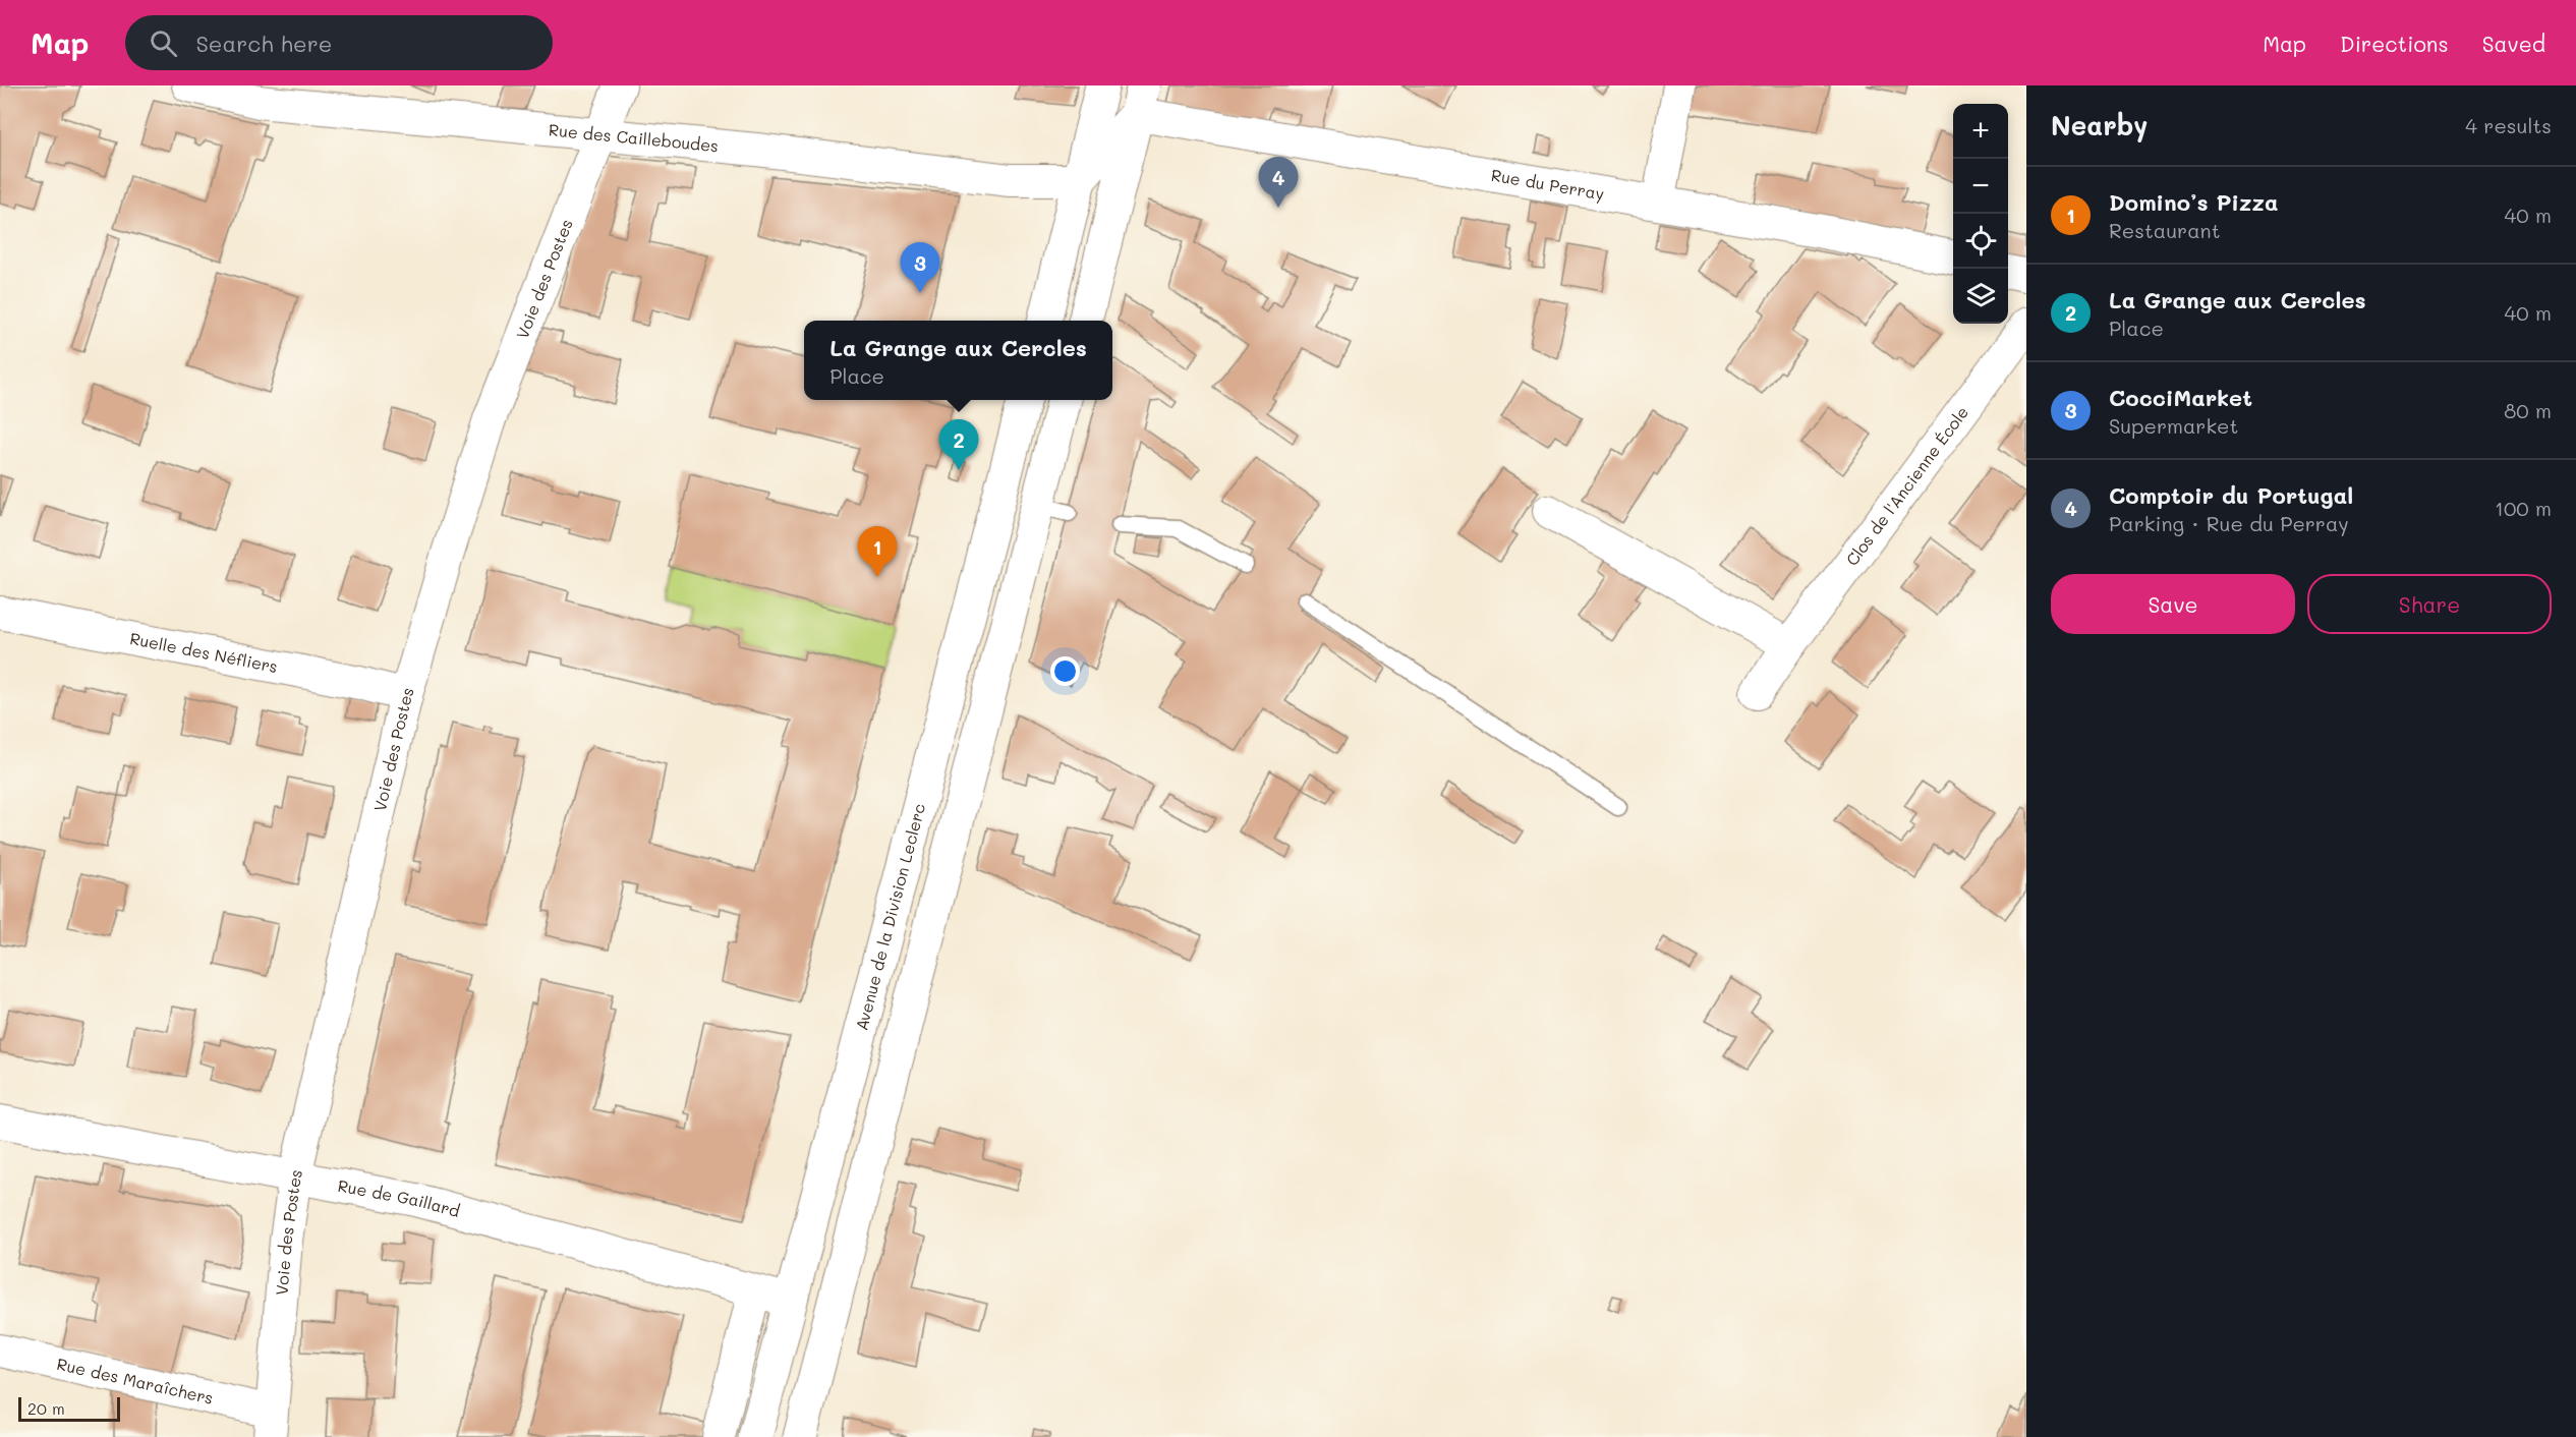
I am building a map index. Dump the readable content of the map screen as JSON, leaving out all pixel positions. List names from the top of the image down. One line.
{"streets":{"main road":["Rue du Perray","Avenue de la Division Leclerc"],"street":["Rue des Cailleboudes","Voie des Postes","Clos de l'Ancienne École","Ruelle des Néfliers","Rue de Gaillard","Rue des Maraîchers"]},"crossings":[["Rue des Cailleboudes","Voie des Postes"],["Voie des Postes","Ruelle des Néfliers"],["Voie des Postes","Rue de Gaillard"],["Voie des Postes","Rue des Maraîchers"],["Avenue de la Division Leclerc","Rue de Gaillard"]],"scale_bar":"20 m","page":{"header":"Map","search":"Search here","nav":["Map","Directions","Saved"],"heading":["Nearby","4 results"],"map_buttons":["+","−"],"pins":["4","3","2","1"],"list":[{"mark":"1","name":"Domino’s Pizza","note":"Restaurant","value":"40 m"},{"mark":"2","name":"La Grange aux Cercles","note":"Place","value":"40 m"},{"mark":"3","name":"CocciMarket","note":"Supermarket","value":"80 m"},{"mark":"4","name":"Comptoir du Portugal","note":"Parking · Rue du Perray","value":"100 m"}],"popup":["La Grange aux Cercles","Place"],"buttons":["Save","Share"],"scale":"20 m"}}
